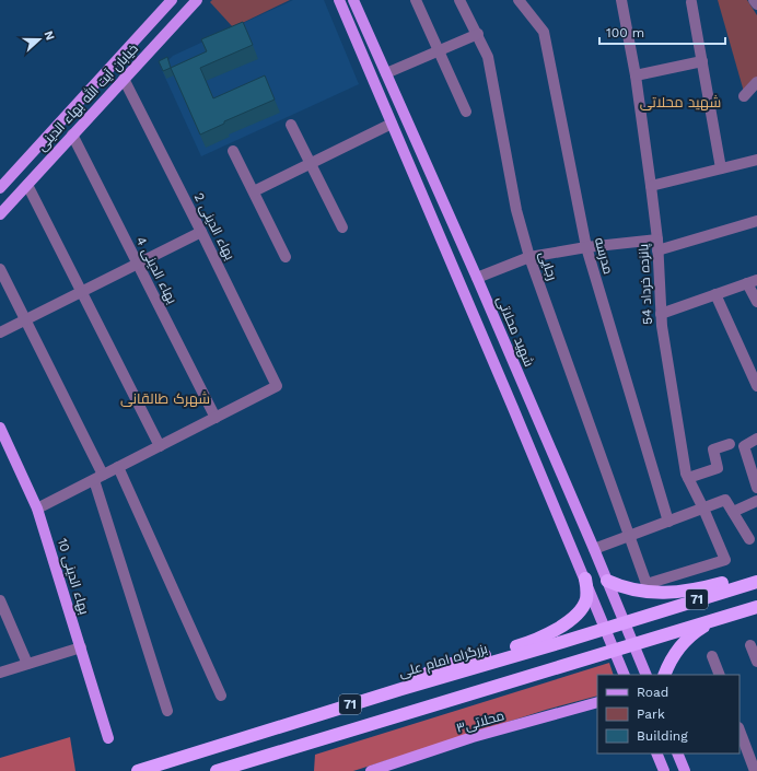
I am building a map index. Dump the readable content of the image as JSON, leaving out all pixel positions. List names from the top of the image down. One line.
{"streets":{"highway":["71","بزرگراه امام علی"],"main road":["خیابان آیت الله بهاء الدینی","شهید محلاتی","بهاء الدینی 10","محلاتی۳"],"street":["بهاء الدینی 2","مدرسه","رجایی","بهاء الدینی 4","پانزده خرداد 54"]},"crossings":[["خیابان آیت الله بهاء الدینی","بهاء الدینی 2"],["خیابان آیت الله بهاء الدینی","بهاء الدینی 4"],["بهاء الدینی 2","بهاء الدینی 4"],["رجایی","پانزده خرداد 54"]],"districts":["شهید محلاتی","شهرک طالقانی"],"legend":["Road","Park","Building"],"scale_bar":"100 m","north":"right"}
